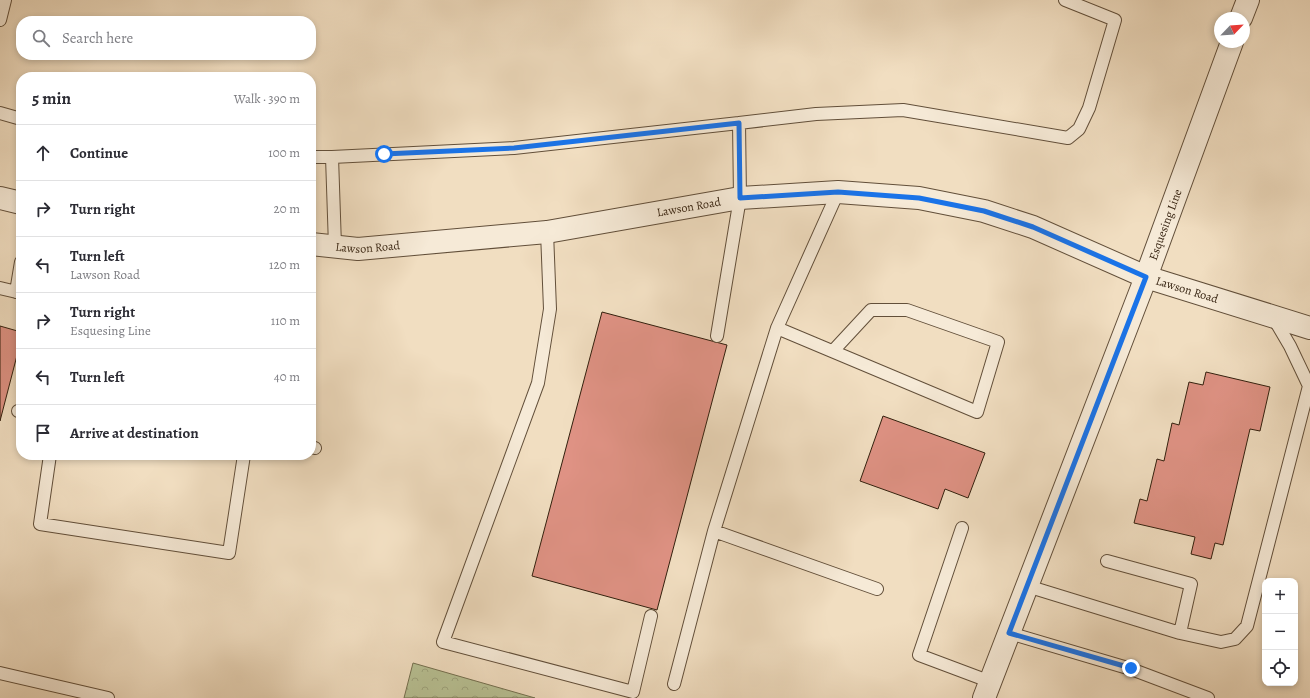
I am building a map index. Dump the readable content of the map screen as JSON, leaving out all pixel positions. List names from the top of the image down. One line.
{"streets":{"street":["Lawson Road","Esquesing Line"]},"crossings":[["Lawson Road","Esquesing Line"]],"north":"top right","page":{"search":"Search here","heading":["5 min","Walk · 390 m"],"list":[["Continue","100 m"],["Turn right","20 m"],["Turn left","Lawson Road","120 m"],["Turn right","Esquesing Line","110 m"],["Turn left","40 m"],"Arrive at destination"],"map_buttons":["+","−"]}}
